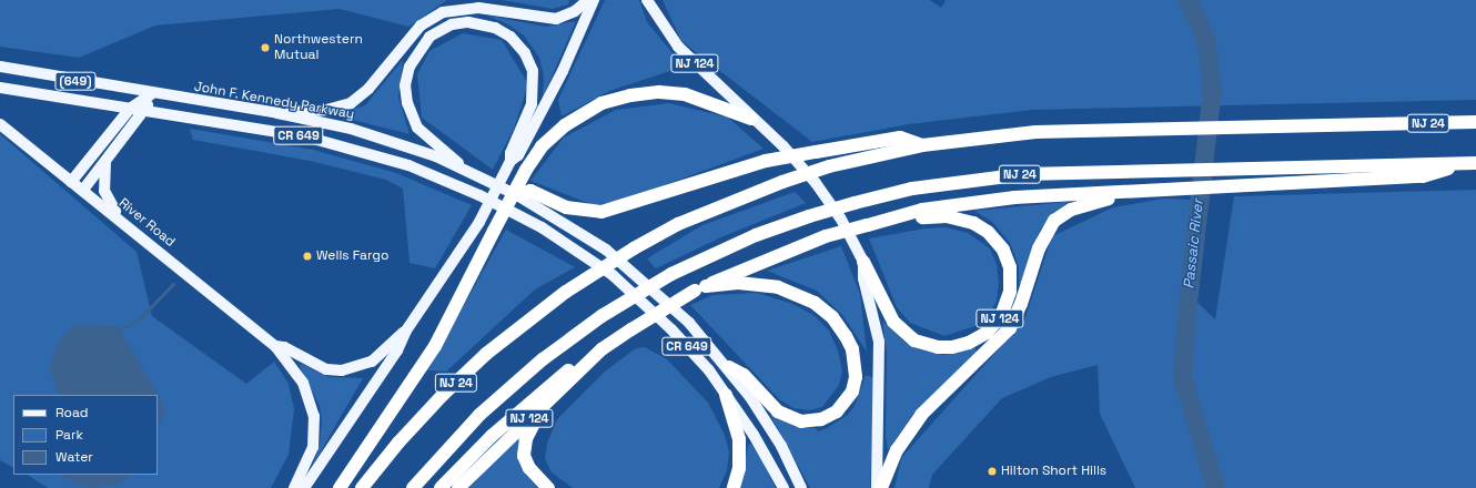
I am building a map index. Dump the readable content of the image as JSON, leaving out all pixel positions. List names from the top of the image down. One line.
{"streets":{"highway":["NJ 124","NJ 24"],"main road":["(649)","John F. Kennedy Parkway","CR 649","River Road"]},"crossings":[["(649)","CR 649"]],"water":["Passaic River"],"places":["Northwestern Mutual","Wells Fargo","Hilton Short Hills"],"legend":["Road","Park","Water"]}
